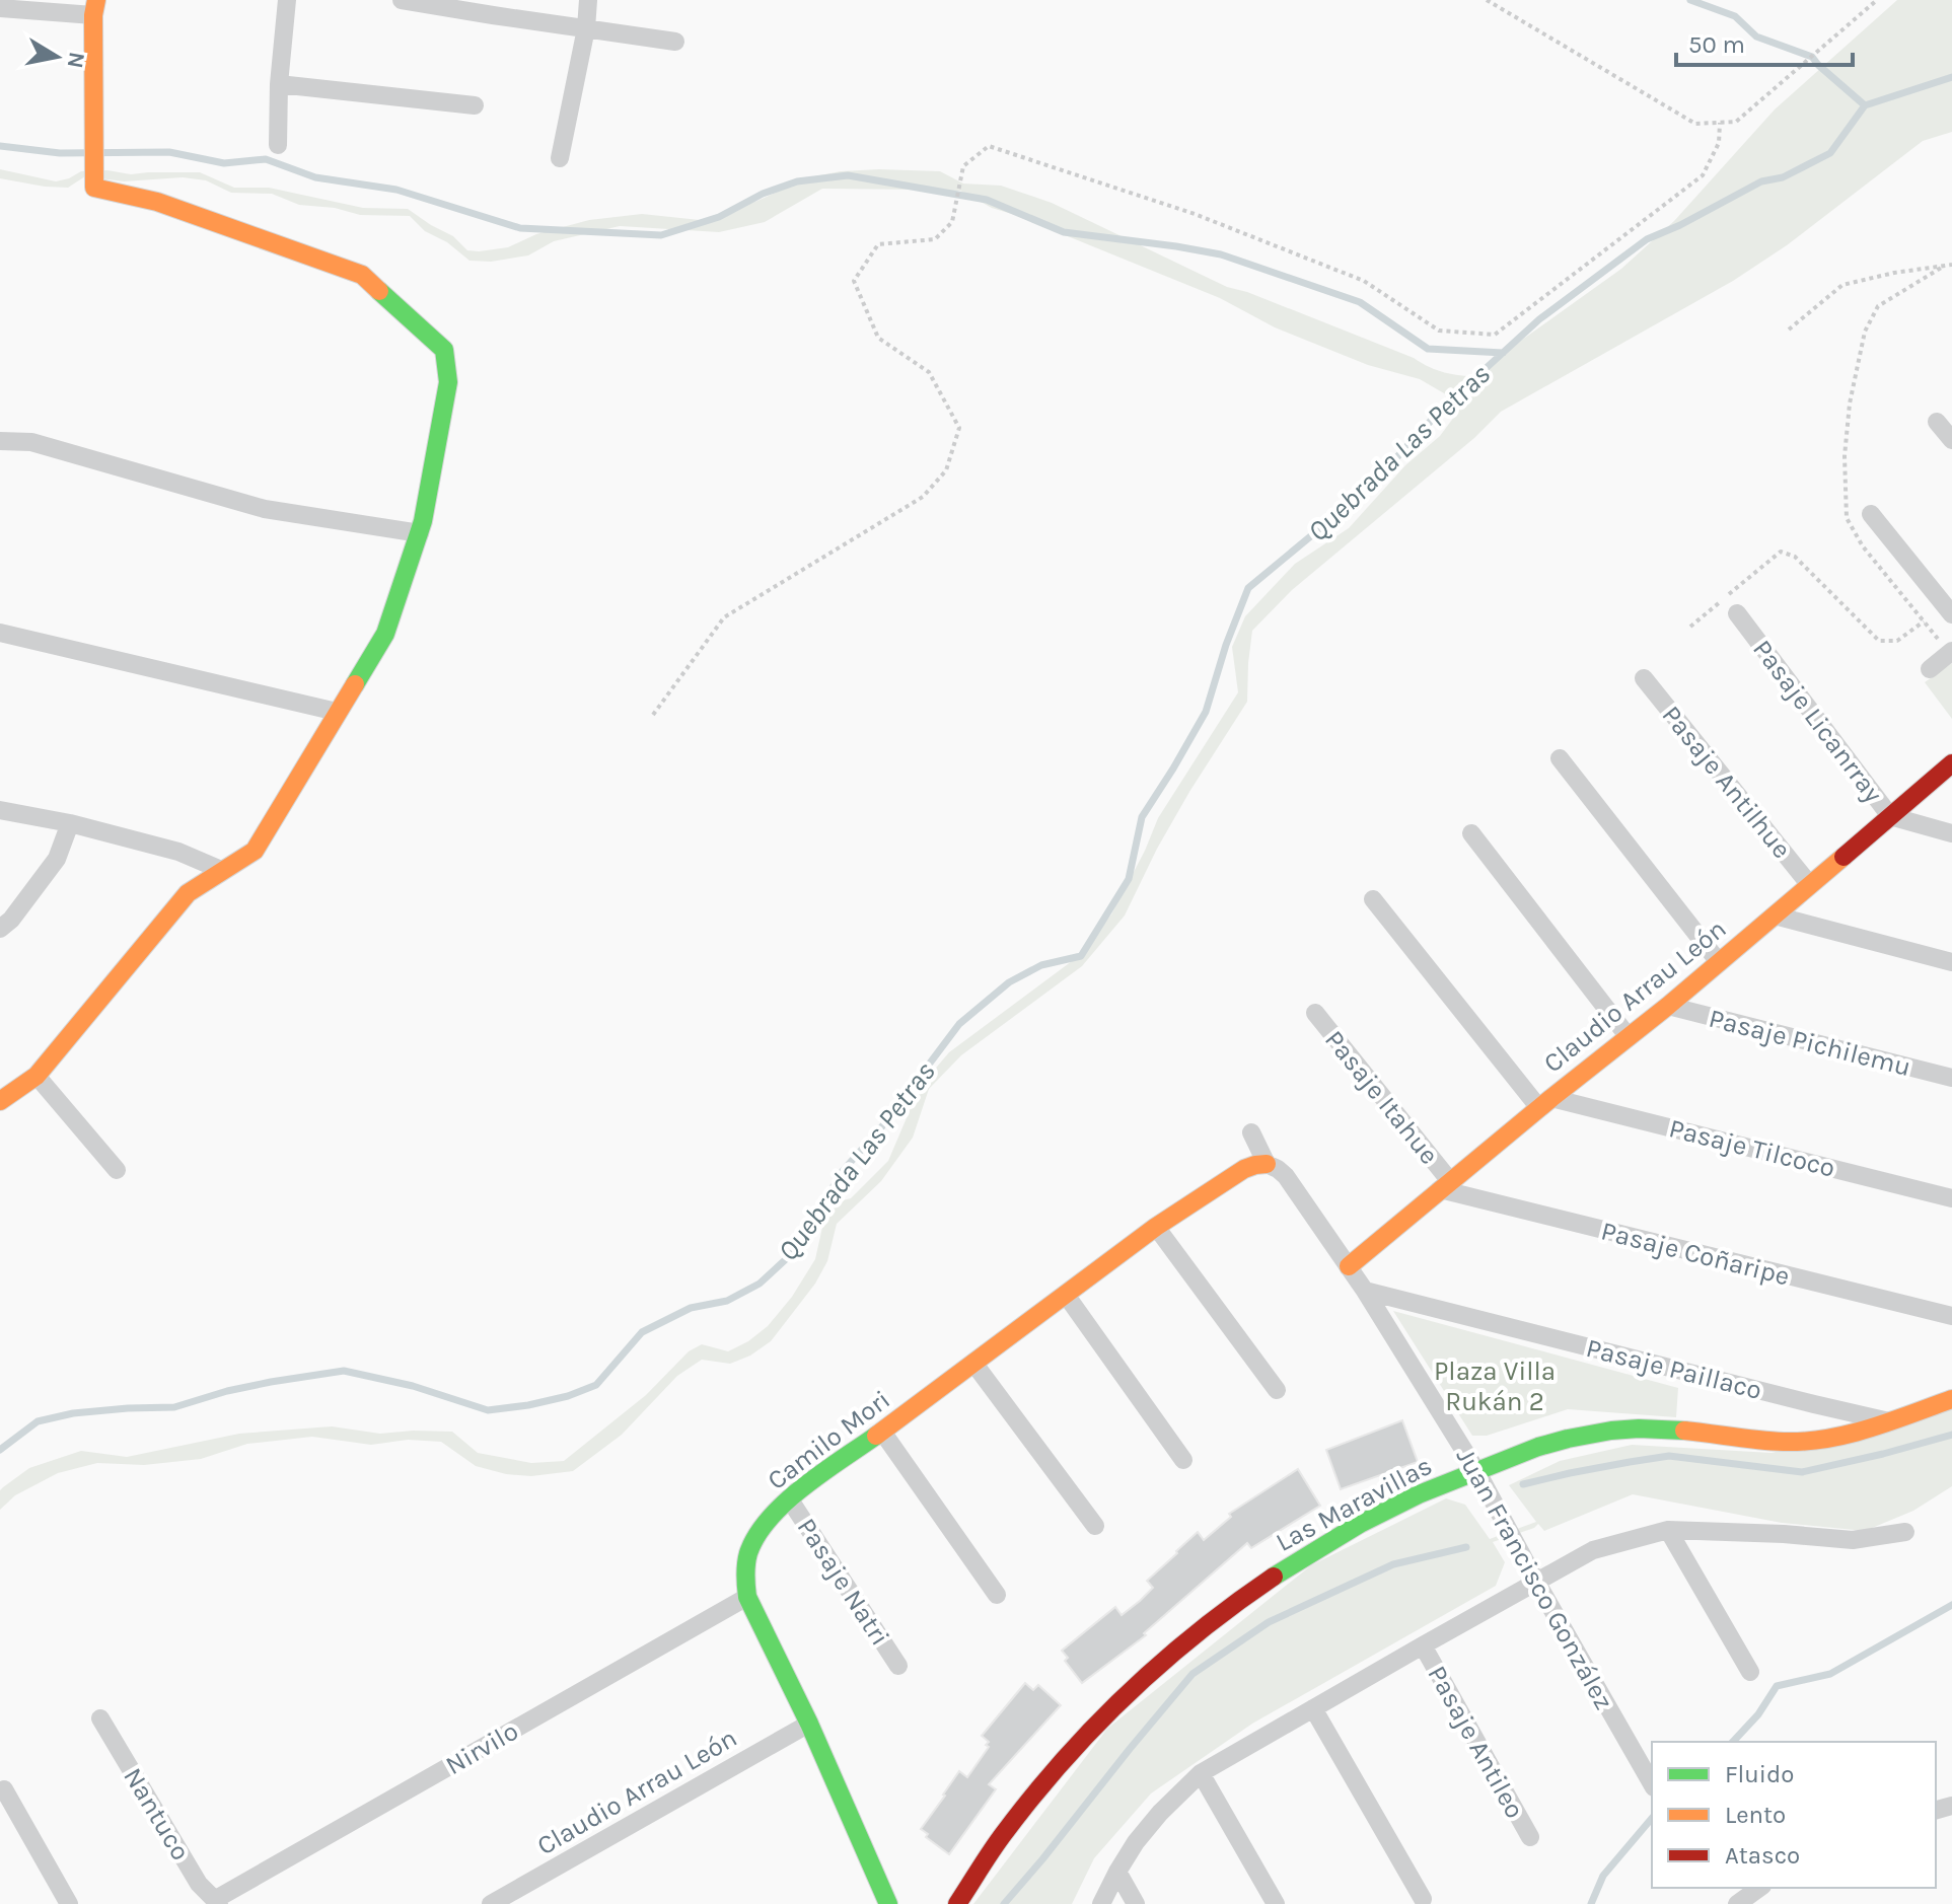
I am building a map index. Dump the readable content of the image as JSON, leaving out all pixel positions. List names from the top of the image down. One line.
{"streets":{"street":["Pasaje Licanrray","Pasaje Antilhue","Claudio Arrau León","Pasaje Pichilemu","Pasaje Itahue","Pasaje Tilcoco","Pasaje Coñaripe","Pasaje Paillaco","Camilo Mori","Las Maravillas","Juan Francisco González","Pasaje Natri","Pasaje Antileo","Nirvilo","Nantuco"]},"crossings":[["Pasaje Licanrray","Claudio Arrau León"],["Pasaje Antilhue","Claudio Arrau León"],["Claudio Arrau León","Pasaje Pichilemu"],["Claudio Arrau León","Pasaje Itahue"],["Claudio Arrau León","Pasaje Tilcoco"],["Claudio Arrau León","Pasaje Coñaripe"],["Claudio Arrau León","Camilo Mori"],["Claudio Arrau León","Juan Francisco González"],["Pasaje Itahue","Pasaje Coñaripe"],["Pasaje Paillaco","Las Maravillas"],["Pasaje Paillaco","Juan Francisco González"],["Camilo Mori","Juan Francisco González"],["Camilo Mori","Pasaje Natri"],["Camilo Mori","Nirvilo"],["Las Maravillas","Juan Francisco González"],["Nirvilo","Nantuco"]],"water":["Quebrada Las Petras"],"parks":["Plaza Villa Rukán 2"],"legend":["Fluido","Lento","Atasco"],"scale_bar":"50 m","north":"right"}
